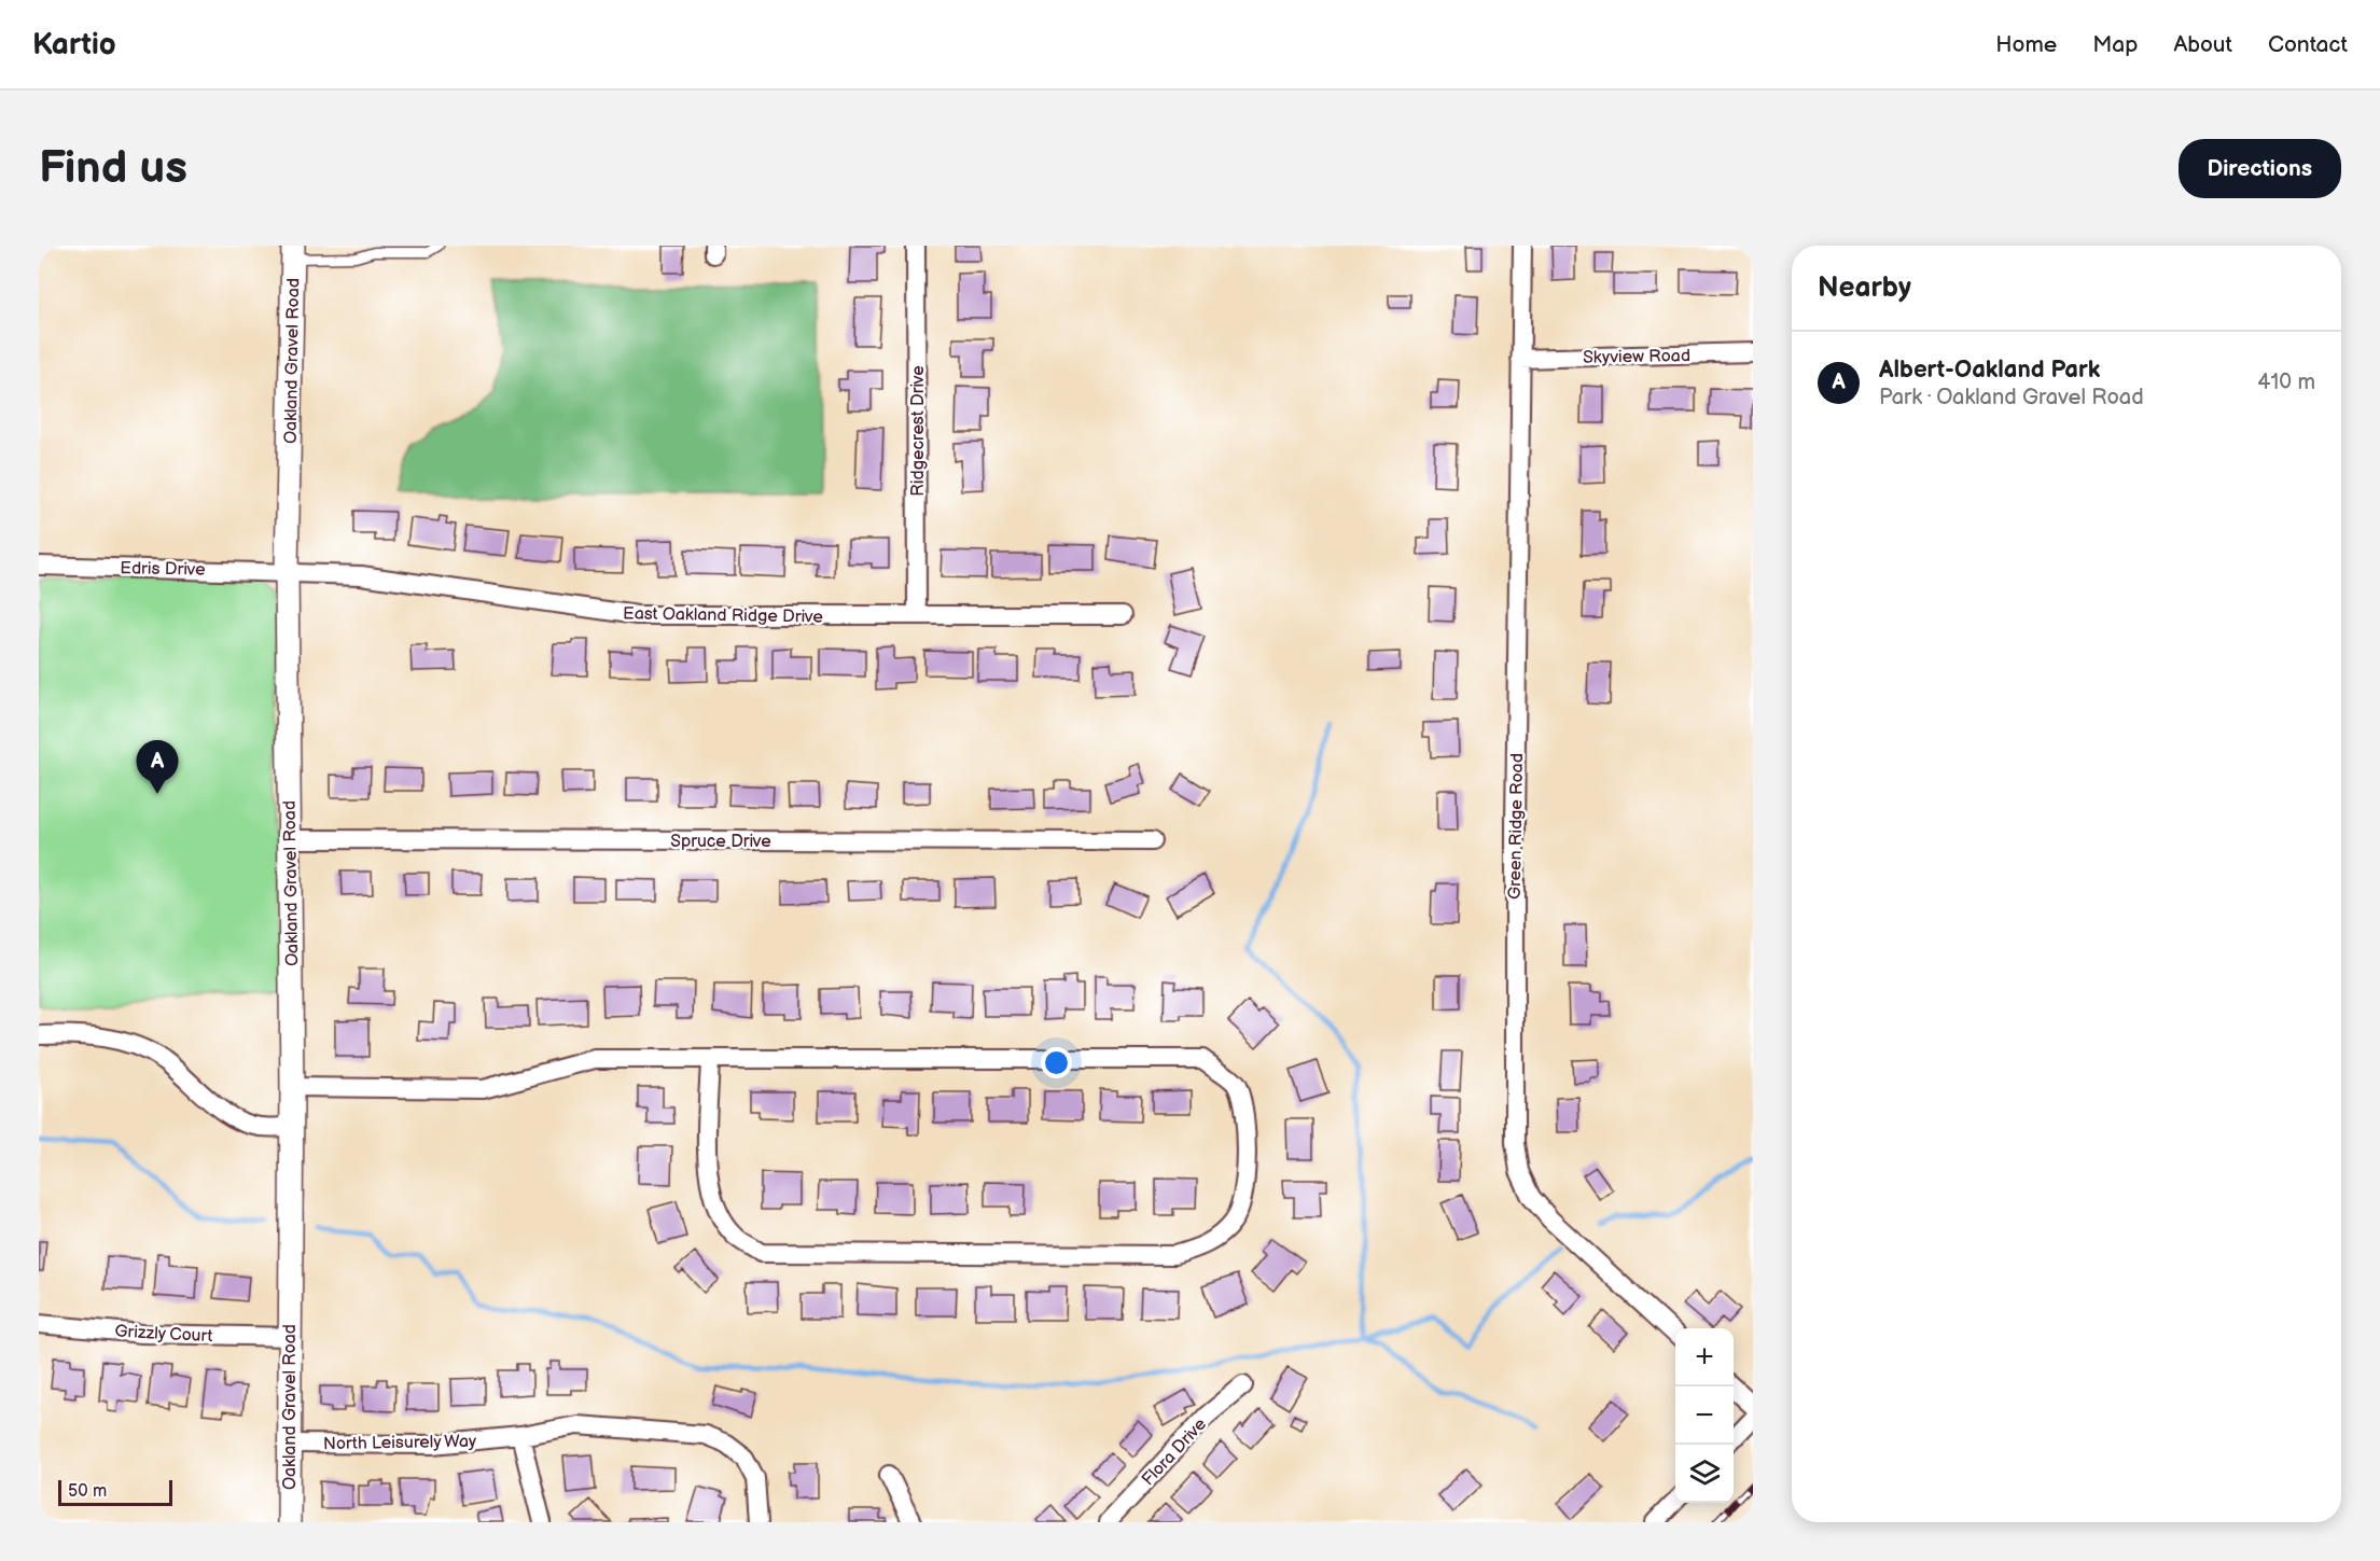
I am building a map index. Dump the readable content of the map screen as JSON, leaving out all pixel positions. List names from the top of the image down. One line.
{"streets":{"street":["Skyview Road","Oakland Gravel Road","Ridgecrest Drive","Edris Drive","East Oakland Ridge Drive","Green Ridge Road","Spruce Drive","Grizzly Court","North Leisurely Way","Flora Drive"]},"crossings":[["Skyview Road","Green Ridge Road"],["Oakland Gravel Road","Edris Drive"],["Oakland Gravel Road","East Oakland Ridge Drive"],["Oakland Gravel Road","Spruce Drive"],["Oakland Gravel Road","Grizzly Court"],["Oakland Gravel Road","North Leisurely Way"],["Ridgecrest Drive","East Oakland Ridge Drive"],["Edris Drive","East Oakland Ridge Drive"]],"scale_bar":"50 m","page":{"header":"Kartio","nav":["Home","Map","About","Contact"],"buttons":"Directions","title":"Find us","heading":"Nearby","list":[{"mark":"A","name":"Albert-Oakland Park","note":"Park · Oakland Gravel Road","value":"410 m"}],"pins":"A","map_buttons":["+","−"],"scale":"50 m"}}
